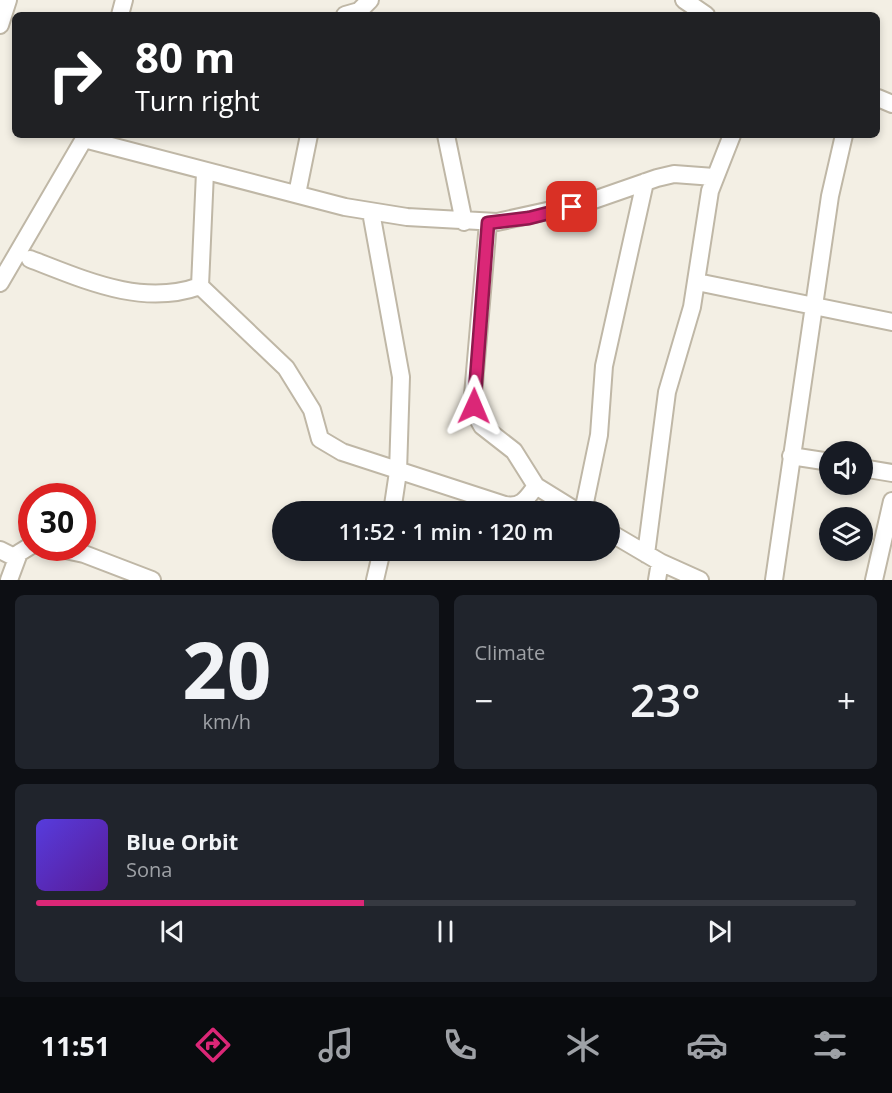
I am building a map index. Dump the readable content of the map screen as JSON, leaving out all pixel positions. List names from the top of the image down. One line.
{"page":{"turn":["80 m","Turn right"],"limit":"30","trip":"11:52 · 1 min · 120 m","tile":[["20","km/h"],"Climate"],"heat":["−","23°","+"],"song":["Blue Orbit","Sona"],"tabs":"11:51"}}
